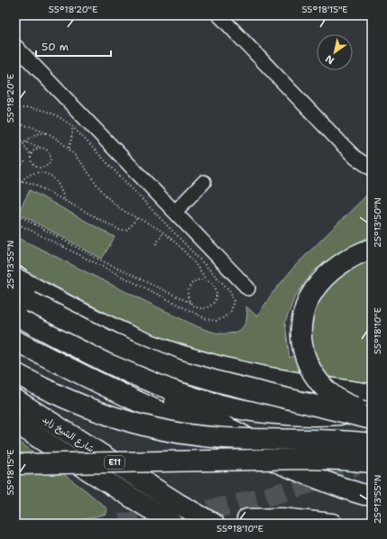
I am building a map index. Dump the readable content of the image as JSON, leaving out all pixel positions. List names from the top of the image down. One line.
{"streets":{"highway":["شارع الشيخ زايد","E11"]},"scale_bar":"50 m","north":"bottom left","coordinates":["55°18'20\"E","55°18'15\"E","25°13'50\"N","25°13'55\"N","55°18'10\"E"]}
